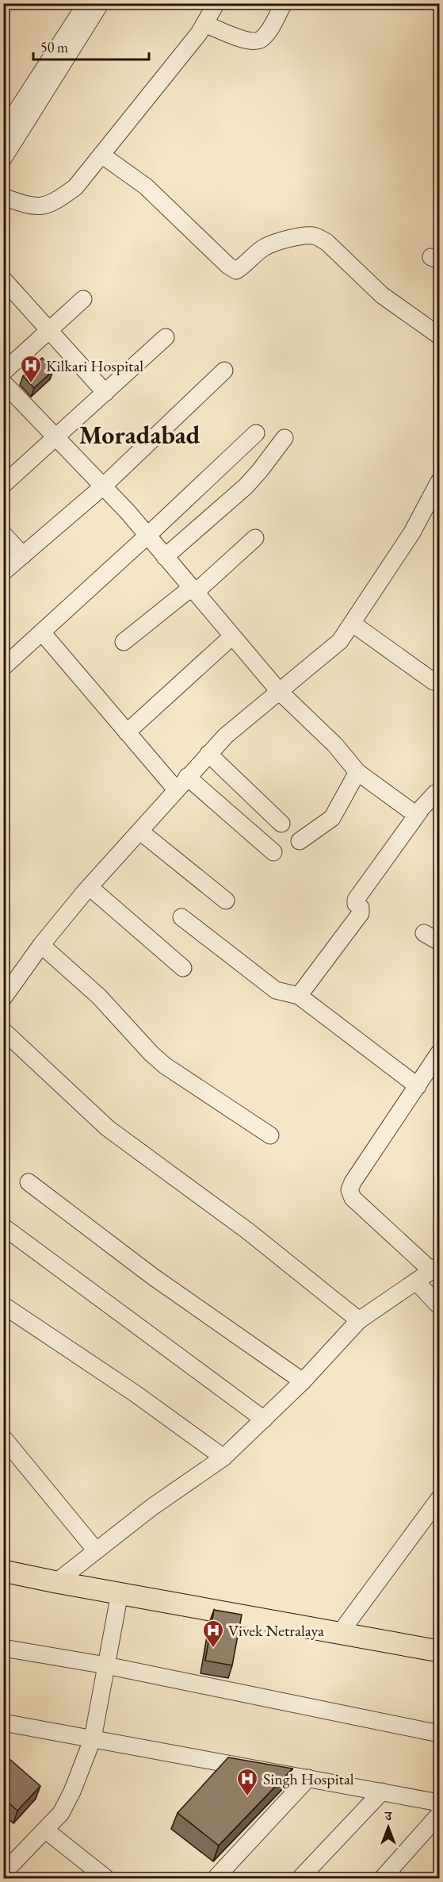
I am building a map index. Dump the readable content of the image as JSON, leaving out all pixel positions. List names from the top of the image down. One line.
{"districts":["Moradabad"],"places":{"hospital":["Kilkari Hospital","Vivek Netralaya","Singh Hospital"]},"scale_bar":"50 m","north":"top"}
